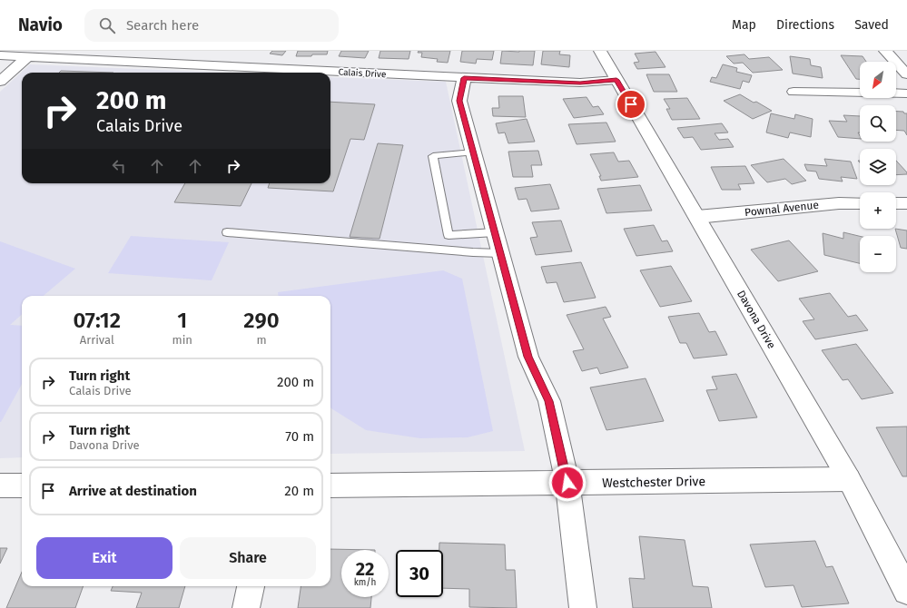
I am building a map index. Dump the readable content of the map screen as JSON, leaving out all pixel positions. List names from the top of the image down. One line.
{"streets":{"street":["Calais Drive","Pownal Avenue","Davona Drive","Westchester Drive"]},"crossings":[["Calais Drive","Davona Drive"],["Pownal Avenue","Davona Drive"],["Davona Drive","Westchester Drive"]],"north":"bottom left","page":{"header":"Navio","search":"Search here","nav":["Map","Directions","Saved"],"map_buttons":["+","−"],"turn":["200 m","Calais Drive"],"eta":["07:12","Arrival","1","min","290","m"],"list":[{"name":"Turn right","note":"Calais Drive","value":"200 m"},{"name":"Turn right","note":"Davona Drive","value":"70 m"},{"name":"Arrive at destination","value":"20 m"}],"buttons":["Exit","Share"],"speed":"22 km/h","limit":"30"}}
